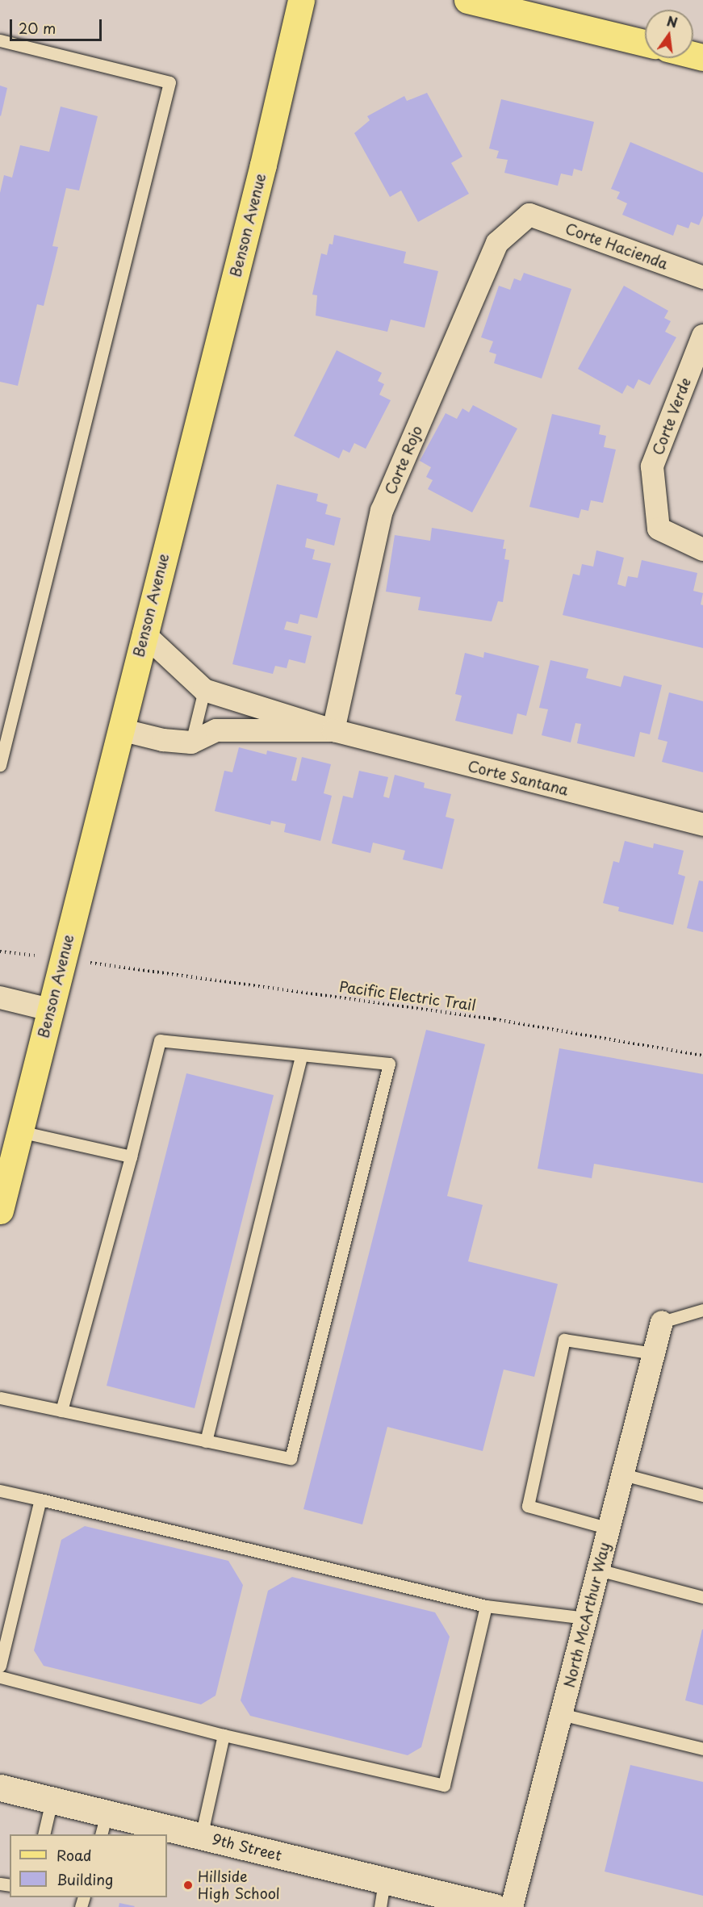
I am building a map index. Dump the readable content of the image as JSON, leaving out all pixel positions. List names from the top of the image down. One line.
{"streets":{"main road":["Benson Avenue"],"street":["Corte Hacienda","Corte Verde","Corte Rojo","Corte Santana","North McArthur Way","9th Street"],"path":["Pacific Electric Trail"]},"crossings":[["Benson Avenue","Corte Santana"],["Corte Hacienda","Corte Rojo"],["Corte Rojo","Corte Santana"]],"places":["Hillside High School"],"legend":["Road","Building"],"scale_bar":"20 m","north":"top"}
